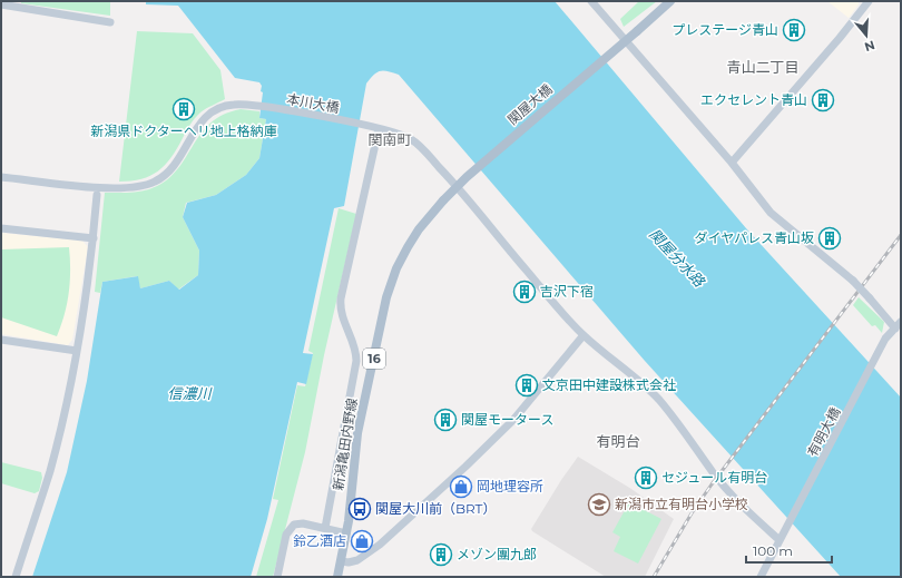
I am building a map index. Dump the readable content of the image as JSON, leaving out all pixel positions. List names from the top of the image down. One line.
{"streets":{"main road":["関屋大橋","16","新潟亀田内野線"],"street":["本川大橋","有明大橋"]},"crossings":[["本川大橋","有明大橋"],["関屋大橋","新潟亀田内野線"]],"districts":["青山二丁目","関南町","有明台"],"water":["関屋分水路","信濃川"],"places":{"building":["プレステージ青山","エクセレント青山","新潟県ドクターヘリ地上格納庫","ダイヤパレス青山坂","吉沢下宿","文京田中建設株式会社","関屋モータース","セジュール有明台","メゾン團九郎"],"shop":["岡地理容所","鈴乙酒店"],"school or university":["新潟市立有明台小学校"],"bus stop":["関屋大川前（BRT）"]},"scale_bar":"100 m","north":"bottom"}
